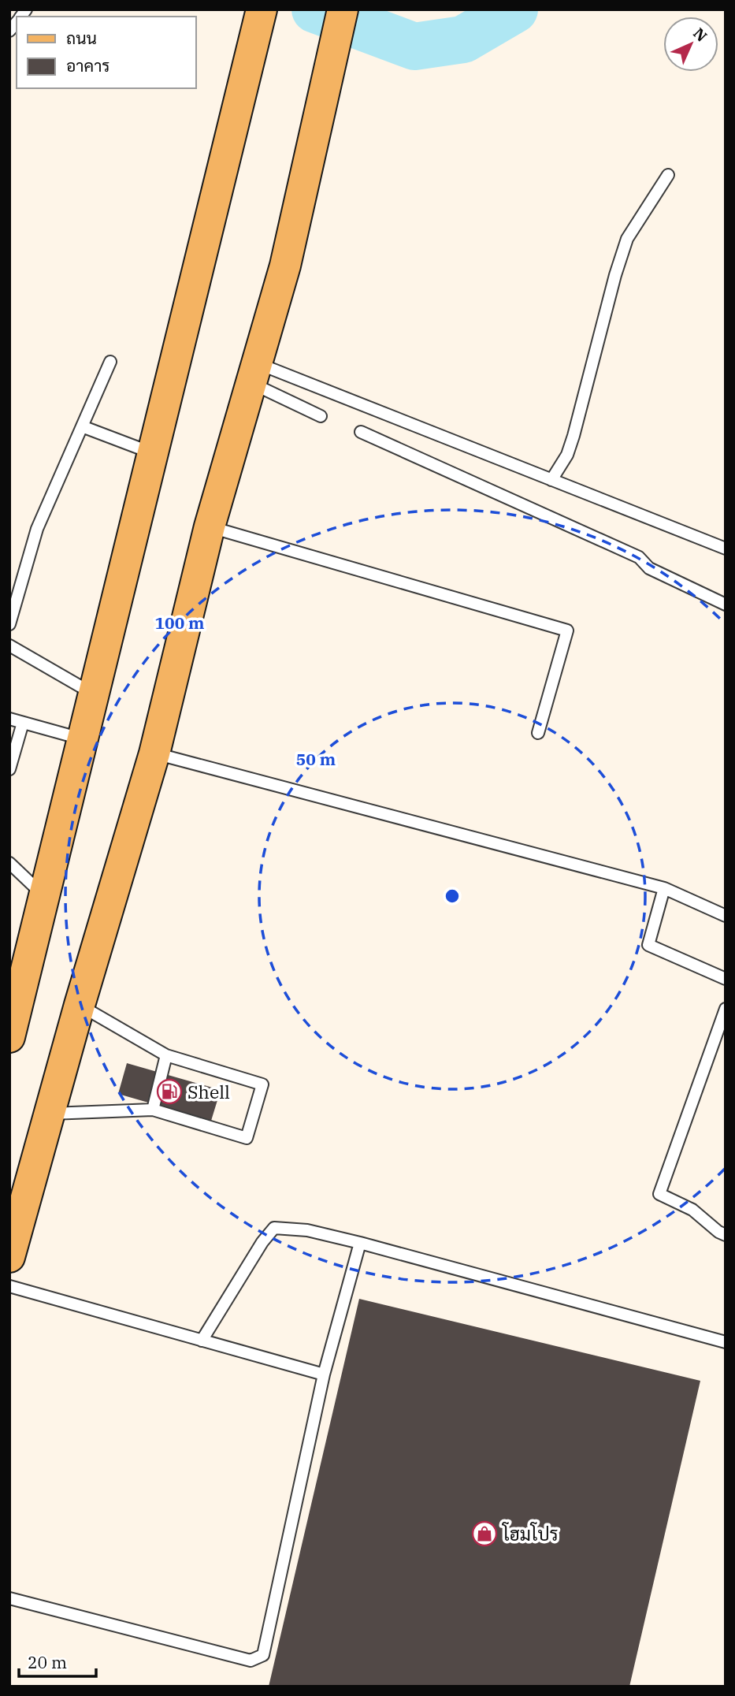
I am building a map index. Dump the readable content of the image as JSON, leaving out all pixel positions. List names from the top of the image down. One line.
{"places":{"fuel station":["Shell"],"shop":["โฮมโปร"]},"legend":["ถนน","อาคาร"],"scale_bar":"20 m","north":"top right","rings":["100 m","50 m"]}
